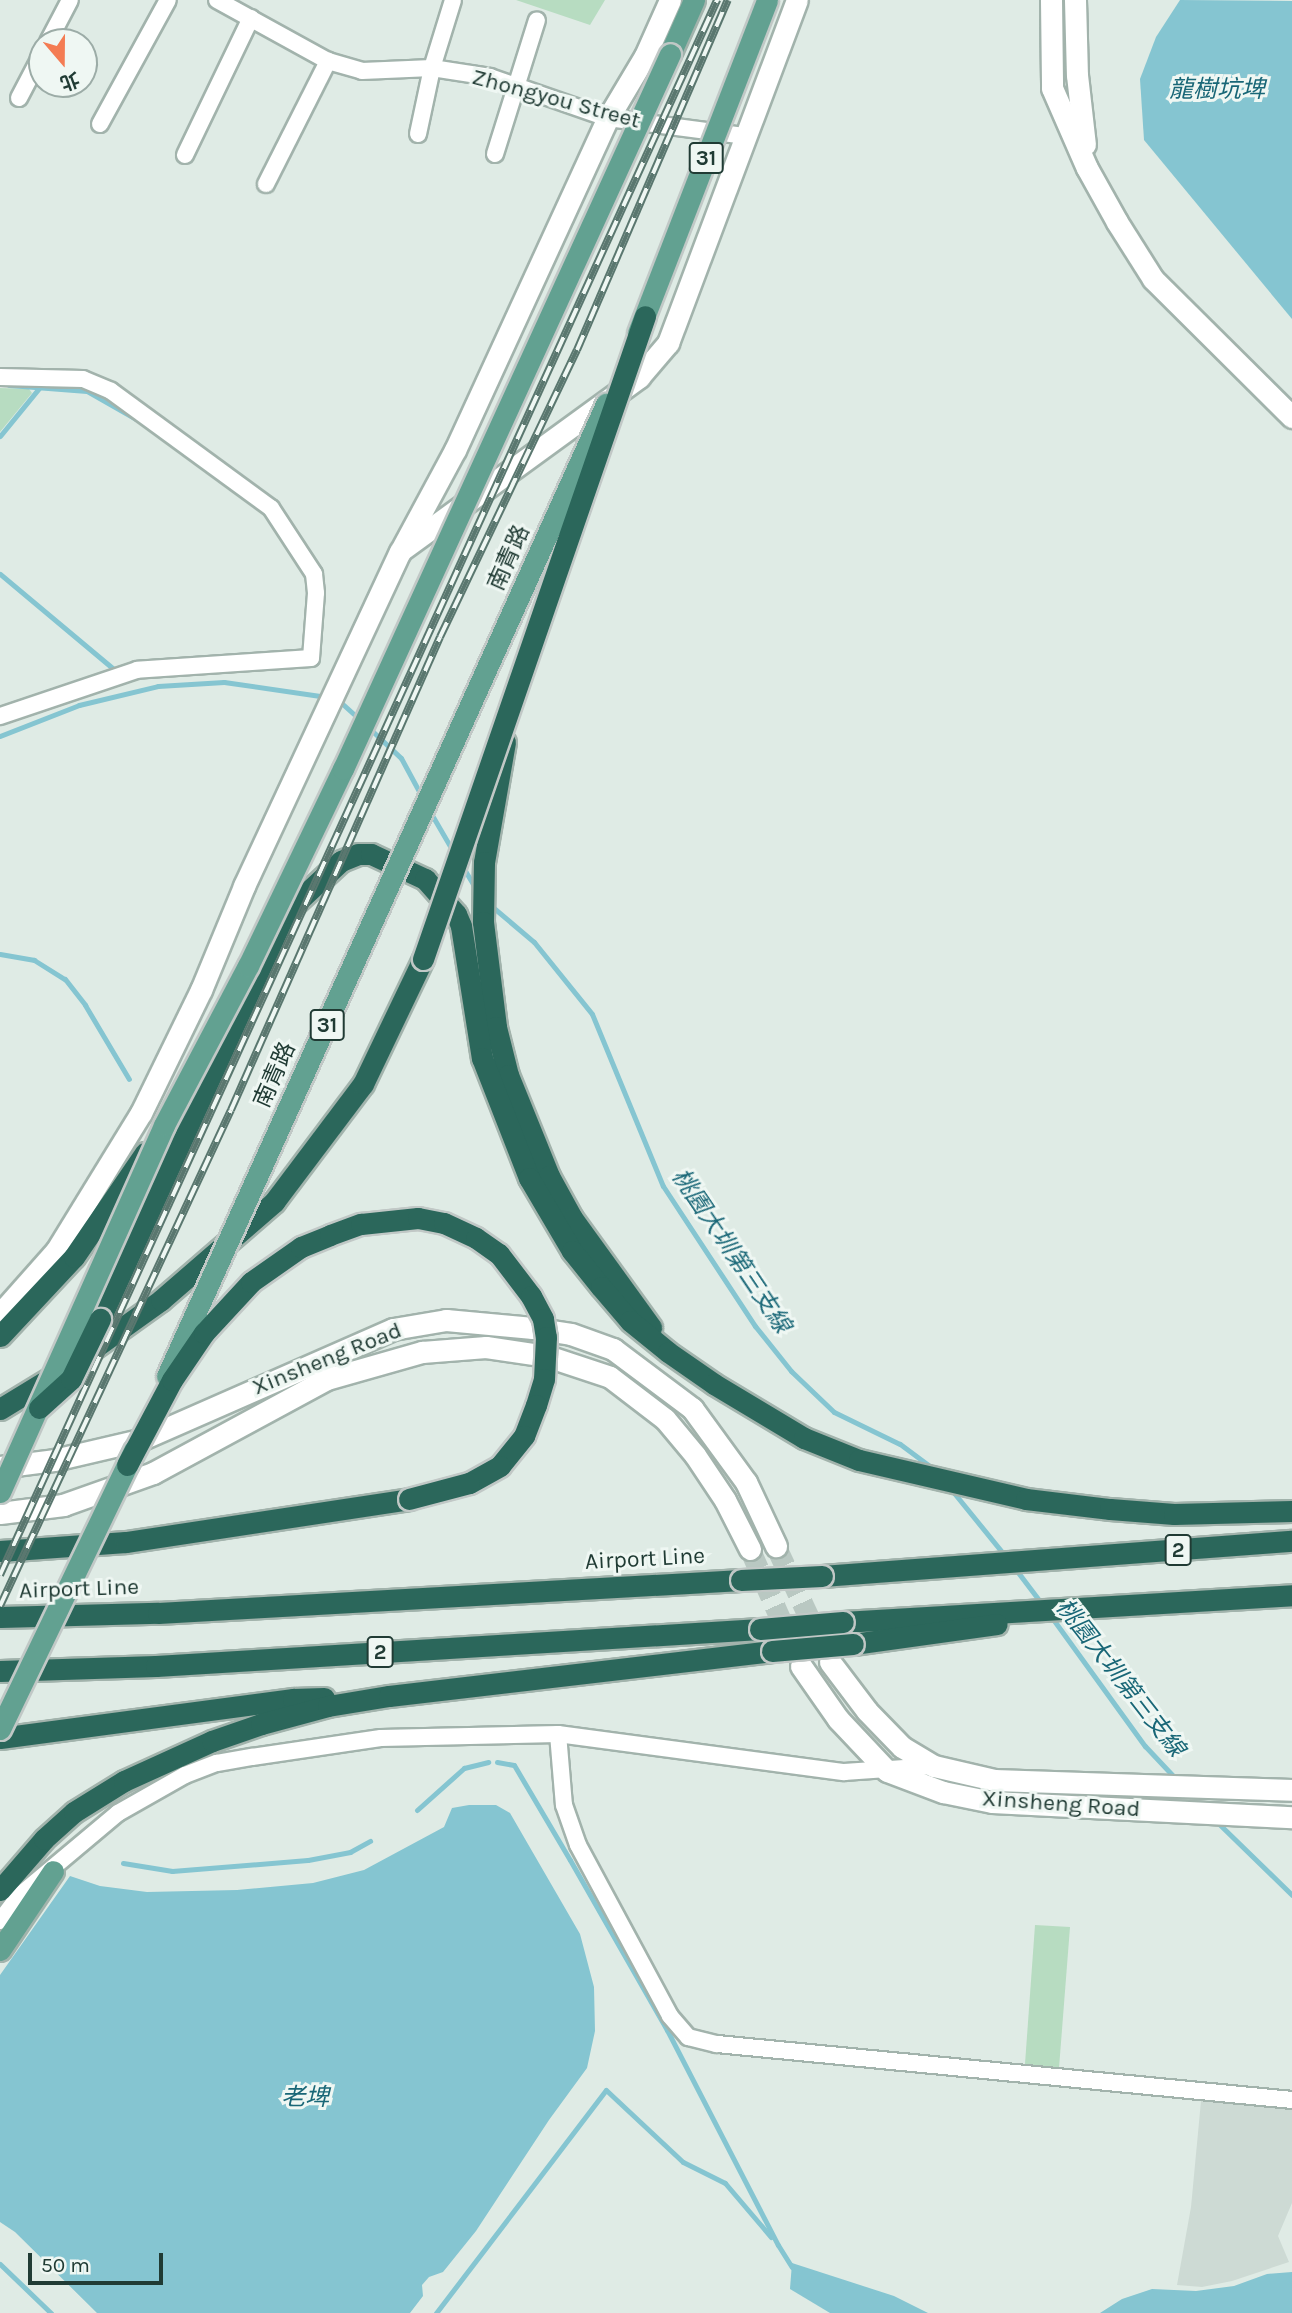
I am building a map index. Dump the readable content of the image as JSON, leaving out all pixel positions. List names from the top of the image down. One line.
{"streets":{"highway":["2","Airport Line"],"main road":["31","南青路","Xinsheng Road"],"street":["Zhongyou Street"]},"water":["龍樹坑埤","桃園大圳第三支線","老埤"],"scale_bar":"50 m","north":"bottom"}
